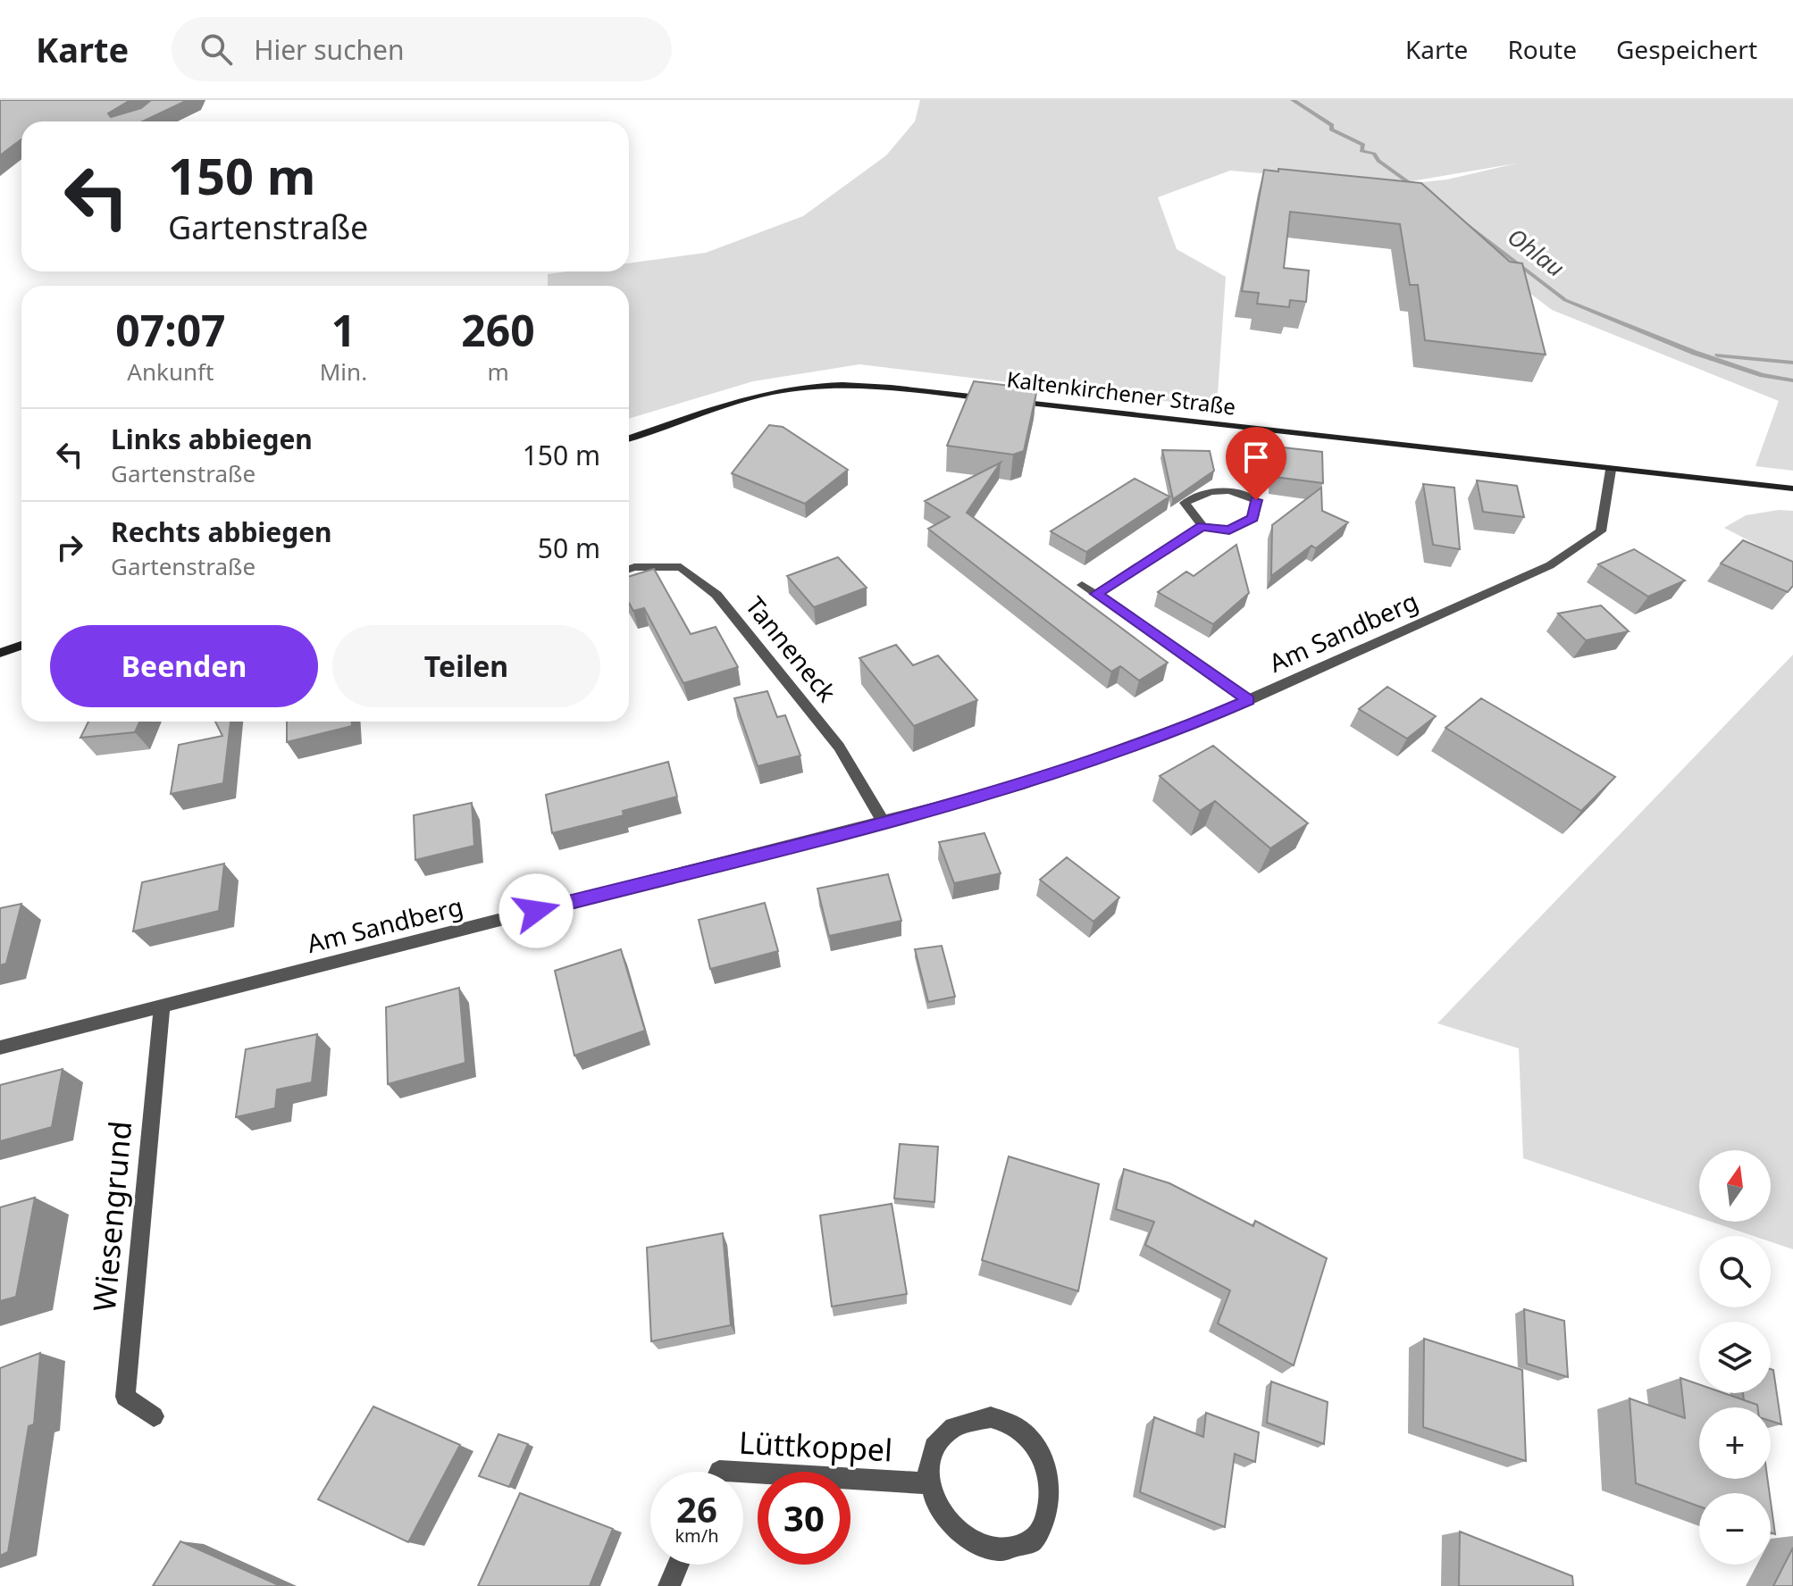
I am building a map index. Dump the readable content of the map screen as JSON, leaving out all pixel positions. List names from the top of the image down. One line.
{"streets":{"main road":["Kaltenkirchener Straße"],"street":["Am Sandberg","Tanneneck","Wiesengrund","Lüttkoppel"]},"crossings":[["Kaltenkirchener Straße","Am Sandberg"],["Am Sandberg","Tanneneck"],["Am Sandberg","Wiesengrund"]],"water":["Ohlau"],"north":"top","page":{"header":"Karte","search":"Hier suchen","nav":["Karte","Route","Gespeichert"],"turn":["150 m","Gartenstraße"],"eta":["07:07","Ankunft","1","Min.","260","m"],"list":[{"name":"Links abbiegen","note":"Gartenstraße","value":"150 m"},{"name":"Rechts abbiegen","note":"Gartenstraße","value":"50 m"}],"buttons":["Beenden","Teilen"],"map_buttons":["+","−"],"speed":"26 km/h","limit":"30"}}
